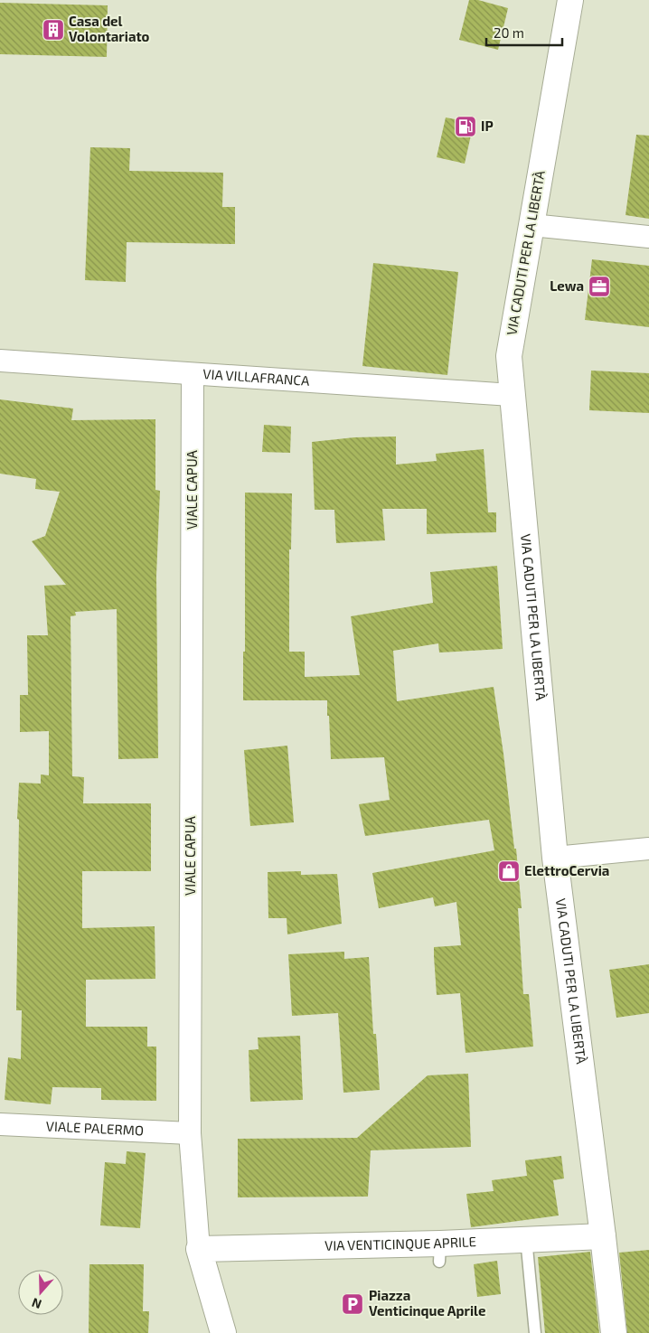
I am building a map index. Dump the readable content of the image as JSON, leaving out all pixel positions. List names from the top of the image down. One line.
{"streets":{"street":["VIA CADUTI PER LA LIBERTÀ","VIA VILLAFRANCA","VIALE CAPUA","VIALE PALERMO","VIA VENTICINQUE APRILE"]},"crossings":[["VIA CADUTI PER LA LIBERTÀ","VIA VILLAFRANCA"],["VIA CADUTI PER LA LIBERTÀ","VIA VENTICINQUE APRILE"],["VIA VILLAFRANCA","VIALE CAPUA"],["VIALE CAPUA","VIALE PALERMO"],["VIALE CAPUA","VIA VENTICINQUE APRILE"]],"places":{"building":["Casa del Volontariato"],"fuel station":["IP"],"office":["Lewa"],"shop":["ElettroCervia"],"parking":["Piazza Venticinque Aprile"]},"scale_bar":"20 m","north":"bottom"}
